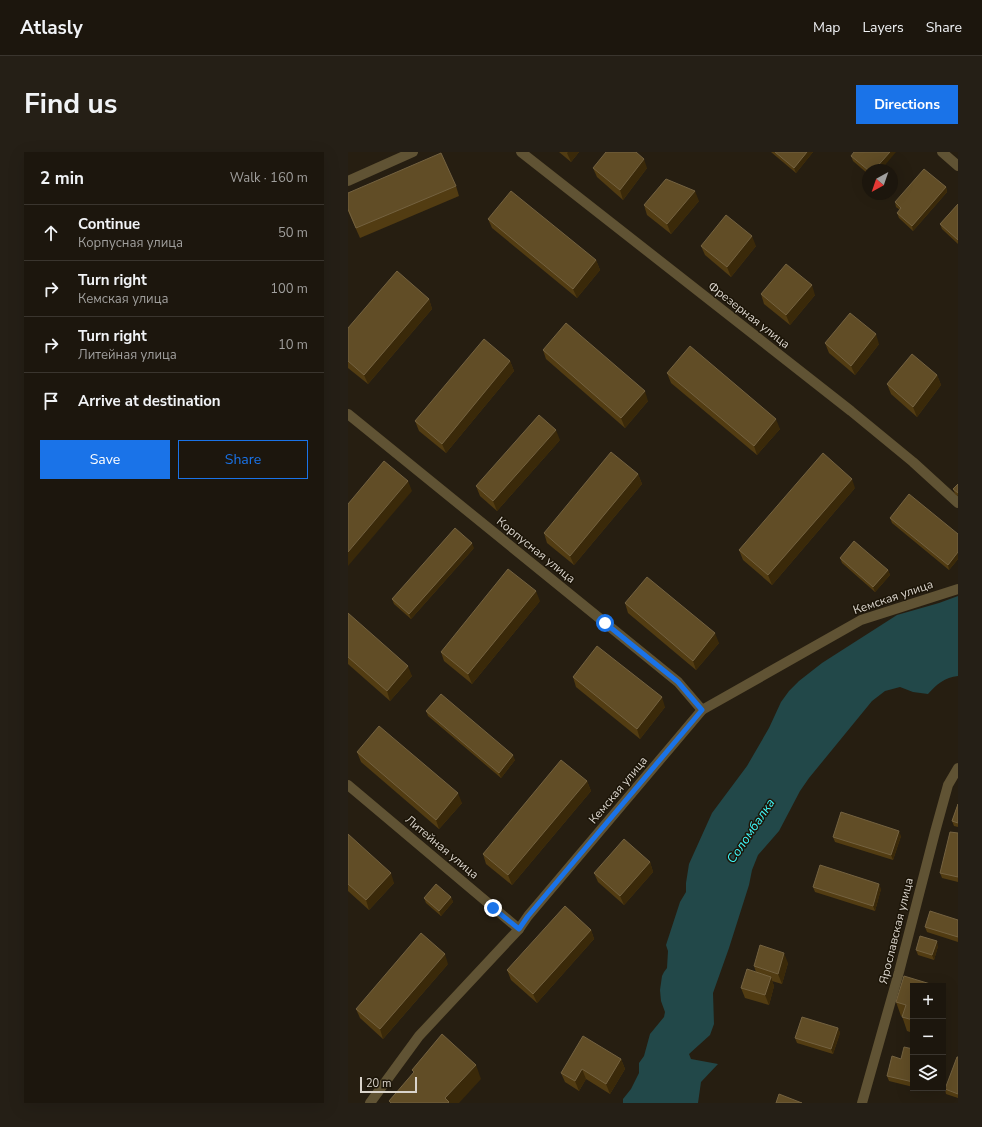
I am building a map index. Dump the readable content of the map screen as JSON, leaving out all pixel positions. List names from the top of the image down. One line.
{"streets":{"street":["Фрезерная улица","Корпусная улица","Кемская улица","Литейная улица","Ярославская улица"]},"crossings":[["Корпусная улица","Кемская улица"],["Кемская улица","Литейная улица"]],"water":["Соломбалка"],"scale_bar":"20 m","north":"bottom left","page":{"header":"Atlasly","nav":["Map","Layers","Share"],"title":"Find us","buttons":["Directions",["Save","Share"]],"heading":["2 min","Walk · 160 m"],"list":[["Continue","Корпусная улица","50 m"],["Turn right","Кемская улица","100 m"],["Turn right","Литейная улица","10 m"],"Arrive at destination"],"map_buttons":["+","−"],"scale":"20 m"}}
